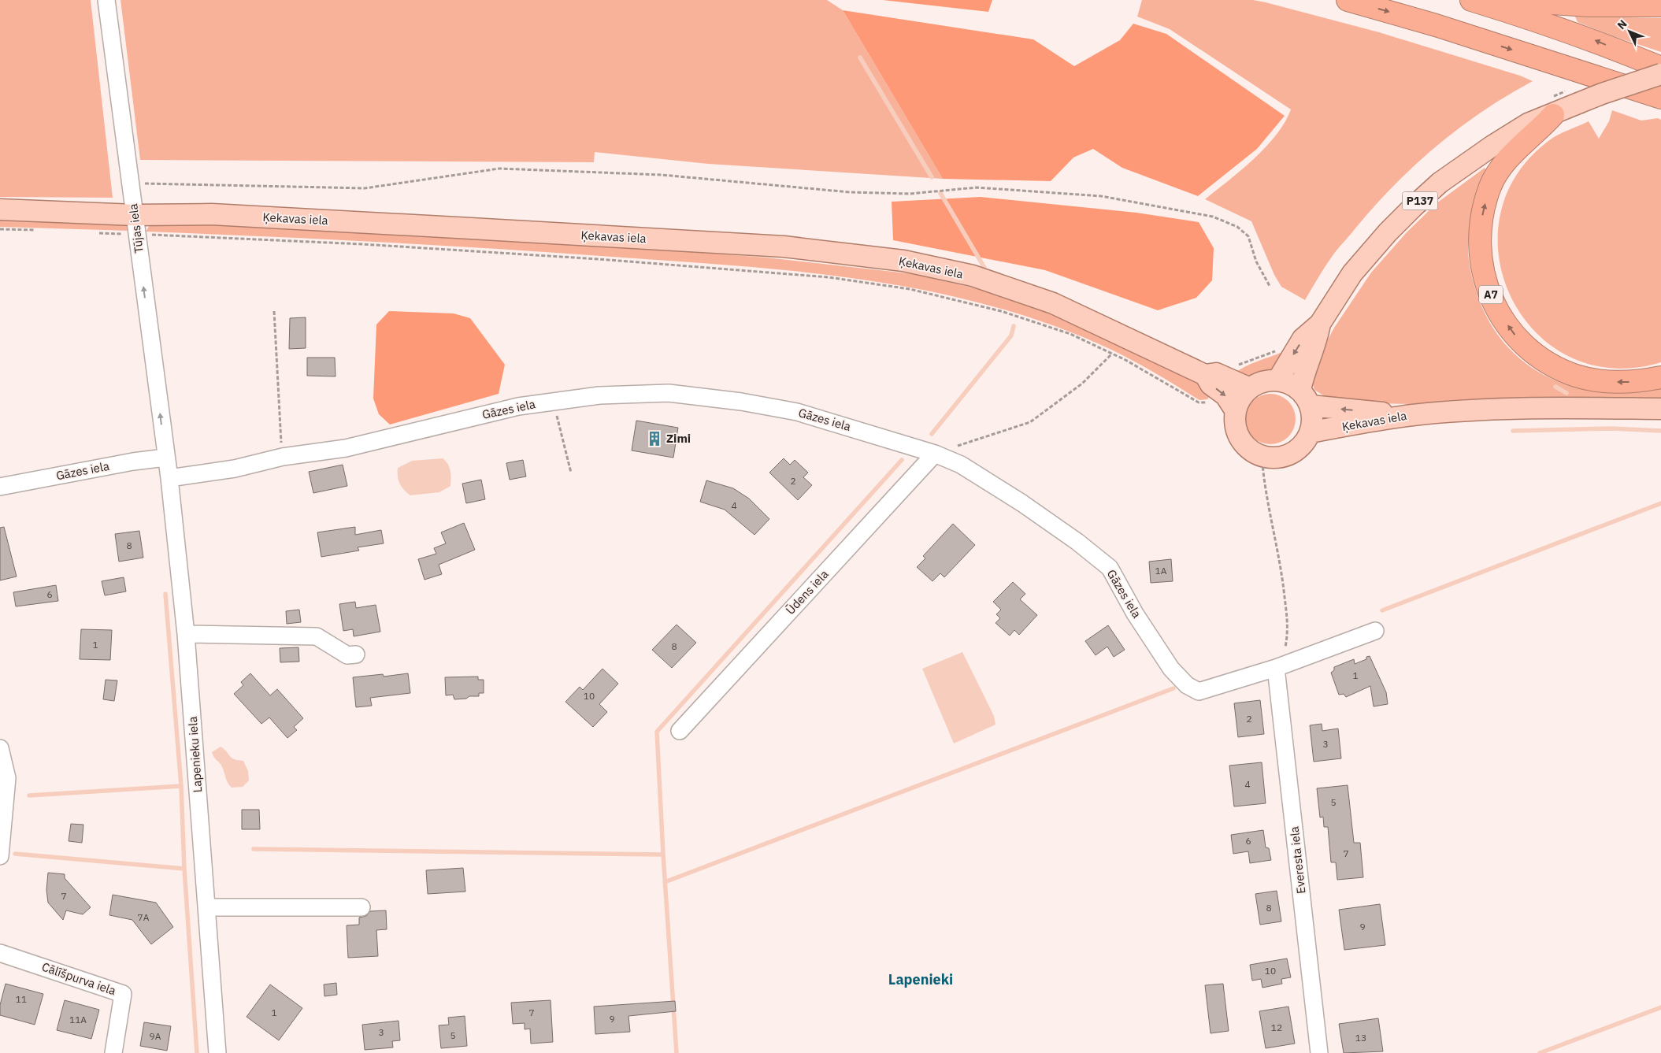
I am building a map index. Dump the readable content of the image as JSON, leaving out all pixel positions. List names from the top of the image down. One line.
{"streets":{"highway":["A7"],"main road":["P137","Ķekavas iela"],"street":["Tūjas iela","Gāzes iela","Ūdens iela","Lapenieku iela","Everesta iela","Cālīšpurva iela"]},"crossings":[["P137","Ķekavas iela"],["P137","A7"],["Ķekavas iela","Tūjas iela"],["Tūjas iela","Gāzes iela"],["Tūjas iela","Lapenieku iela"],["Gāzes iela","Ūdens iela"],["Gāzes iela","Lapenieku iela"],["Gāzes iela","Everesta iela"]],"one_way":["Tūjas iela"],"districts":["Lapenieki"],"places":{"building":["Zimi"]},"house_numbers":["2","4","8","1A","6","1","8","1","10","2","3","4","5","6","7","7","8","7A","9","10","11","1","7","9","11A","12","3","5","9A","13"],"north":"top left"}
